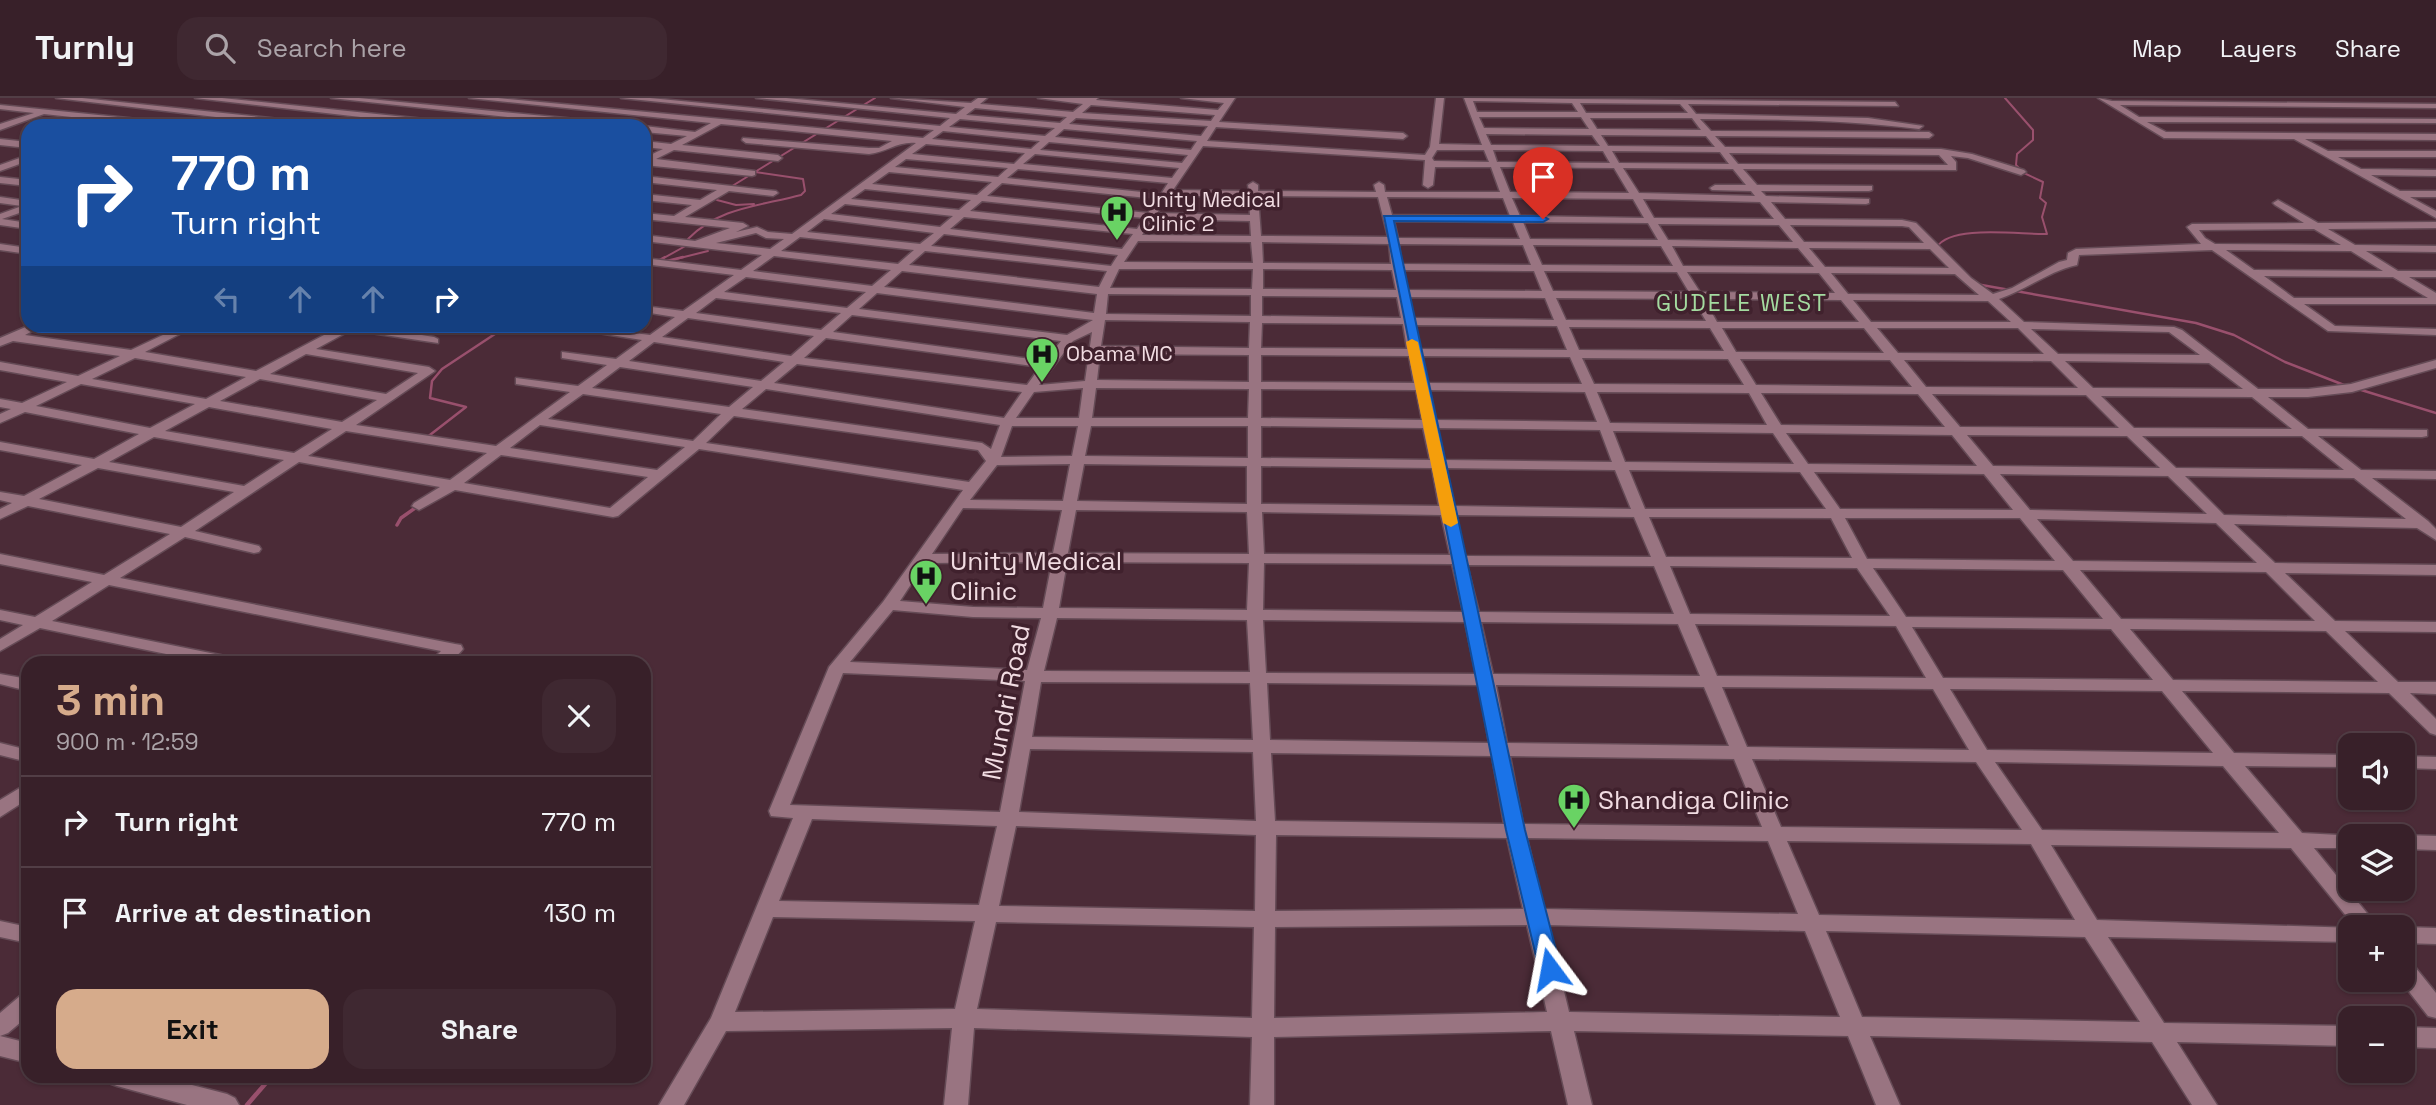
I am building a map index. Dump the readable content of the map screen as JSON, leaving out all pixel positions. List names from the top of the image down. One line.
{"streets":{"street":["Mundri Road"]},"districts":["GUDELE WEST"],"places":{"hospital":["Unity Medical Clinic 2","Obama MC","Unity Medical Clinic","Shandiga Clinic"]},"page":{"header":"Turnly","search":"Search here","nav":["Map","Layers","Share"],"turn":["770 m","Turn right"],"heading":["3 min","900 m · 12:59"],"map_buttons":["+","−"],"list":[{"name":"Turn right","value":"770 m"},{"name":"Arrive at destination","value":"130 m"}],"buttons":["Exit","Share"]}}
